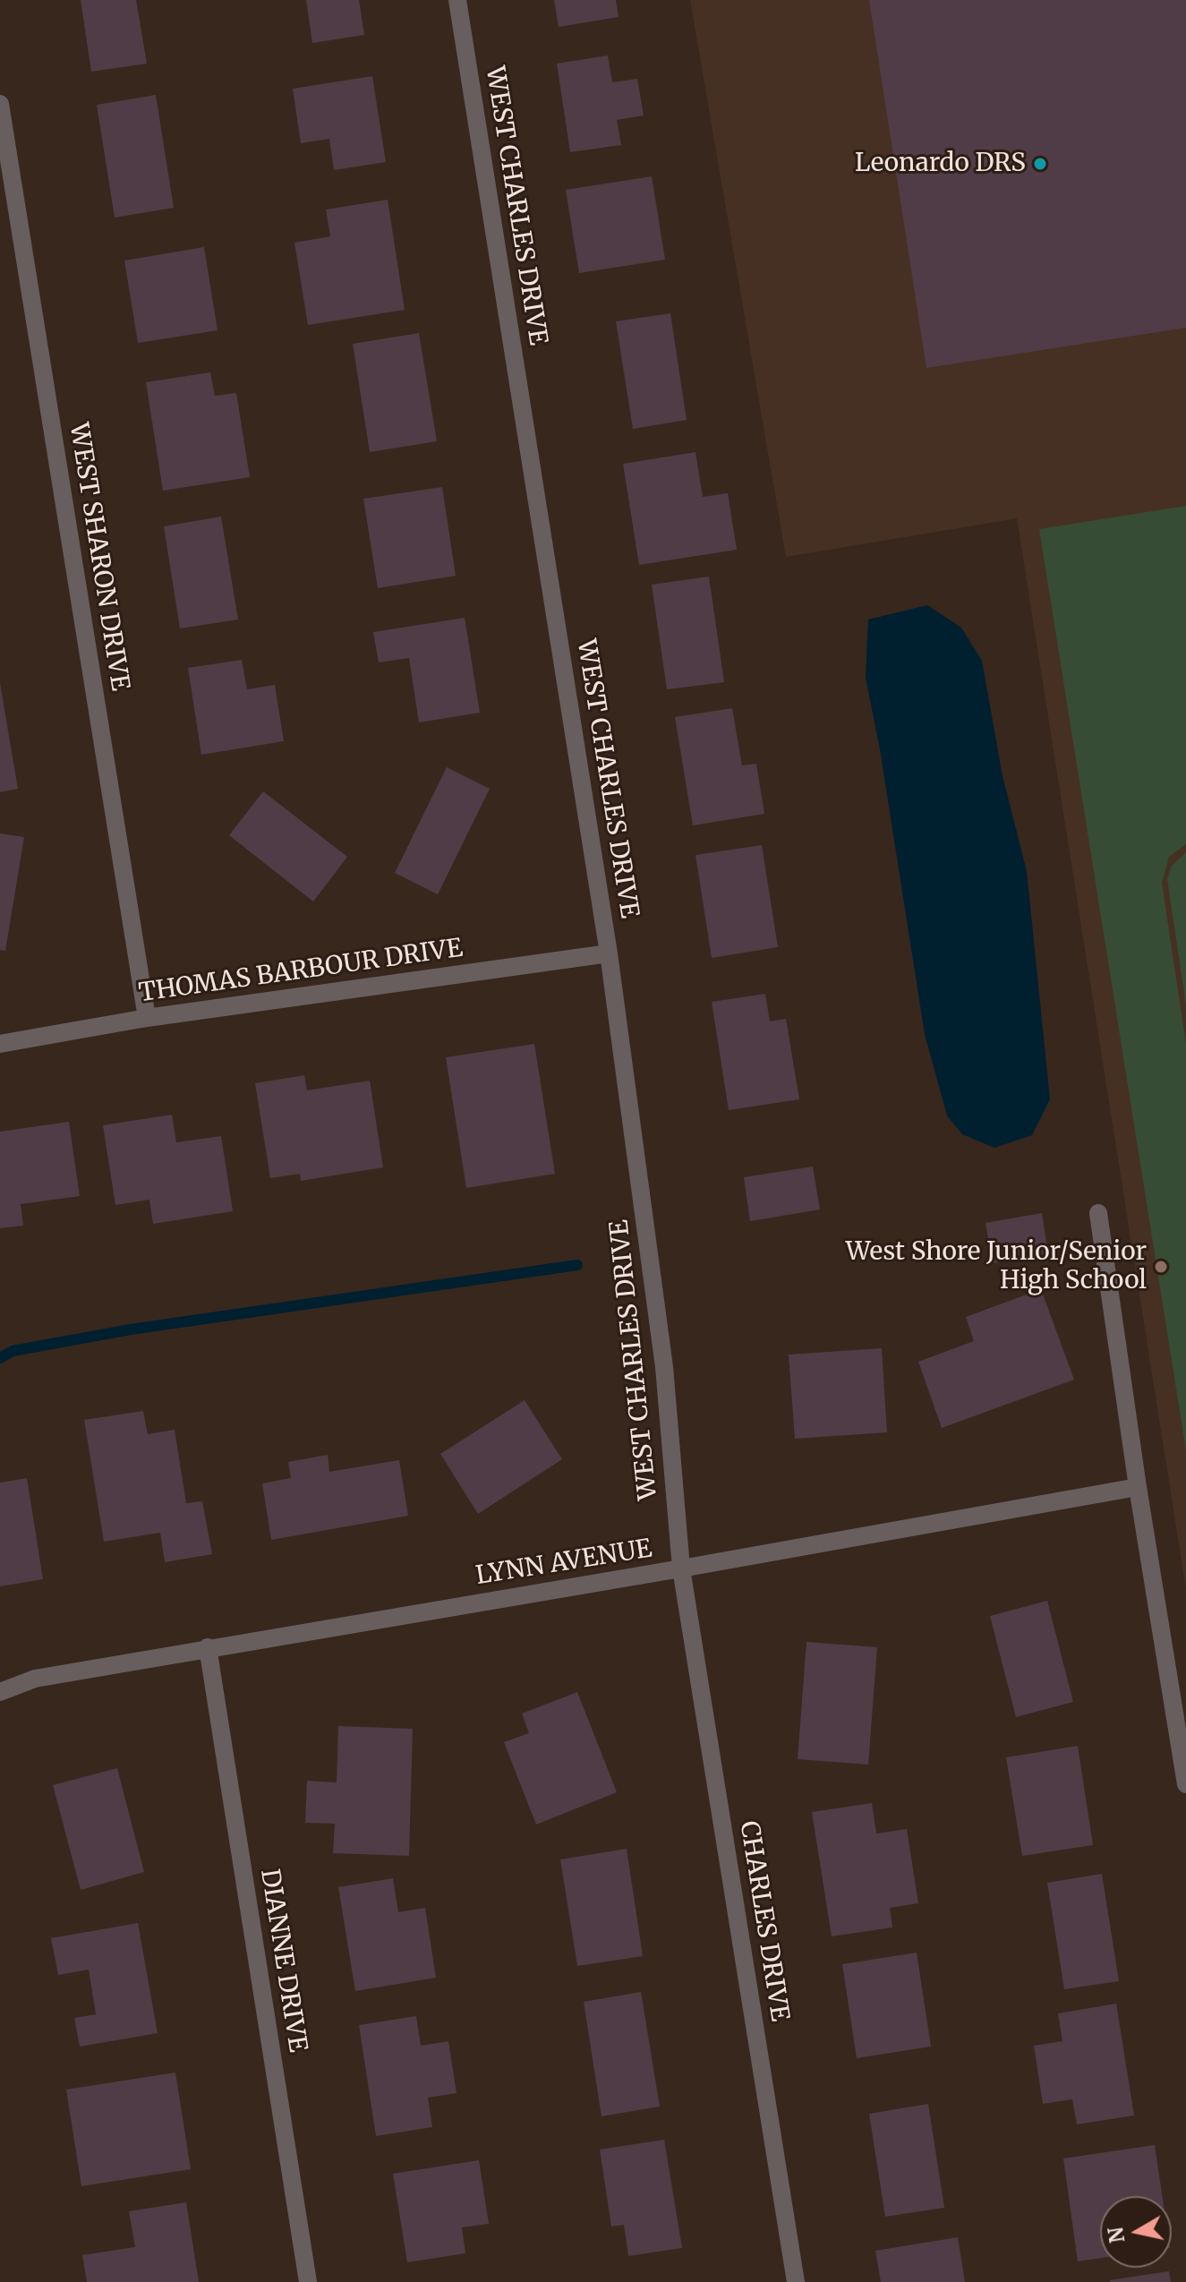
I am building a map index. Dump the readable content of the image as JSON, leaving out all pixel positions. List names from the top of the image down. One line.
{"streets":{"street":["WEST CHARLES DRIVE","WEST SHARON DRIVE","THOMAS BARBOUR DRIVE","LYNN AVENUE","CHARLES DRIVE","DIANNE DRIVE"]},"crossings":[["WEST CHARLES DRIVE","THOMAS BARBOUR DRIVE"],["WEST CHARLES DRIVE","LYNN AVENUE"],["WEST CHARLES DRIVE","CHARLES DRIVE"],["WEST SHARON DRIVE","THOMAS BARBOUR DRIVE"],["LYNN AVENUE","CHARLES DRIVE"],["LYNN AVENUE","DIANNE DRIVE"]],"places":["Leonardo DRS","West Shore Junior/Senior High School"],"north":"left"}
